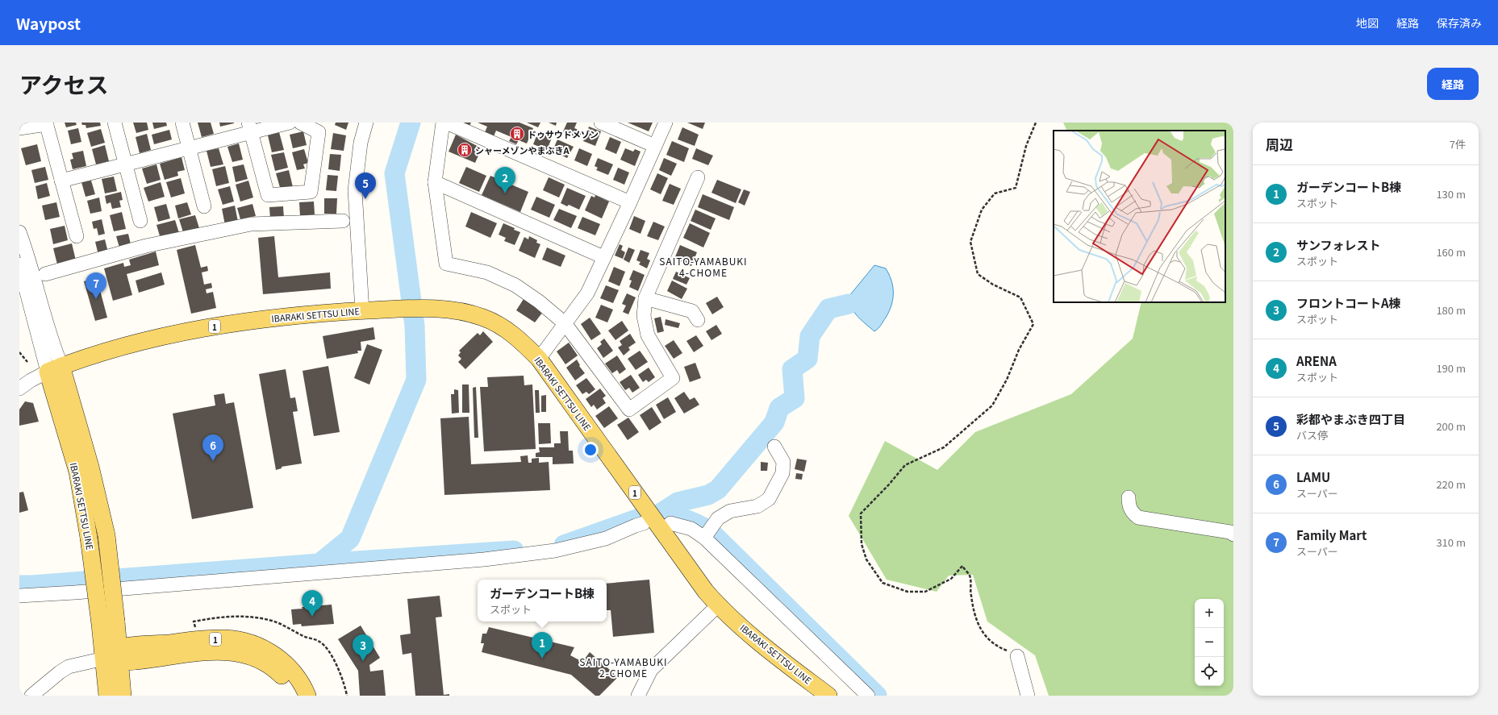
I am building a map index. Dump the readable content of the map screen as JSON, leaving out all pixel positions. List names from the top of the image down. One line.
{"streets":{"main road":["IBARAKI SETTSU LINE","1"]},"crossings":[["IBARAKI SETTSU LINE","1"]],"districts":["SAITO-YAMABUKI 4-CHOME","SAITO-YAMABUKI 2-CHOME"],"places":{"building":["ドゥサウドメゾン","シャーメゾンやまぶきA"]},"page":{"header":"Waypost","nav":["地図","経路","保存済み"],"title":"アクセス","buttons":"経路","heading":["周辺","7件"],"list":[{"mark":"1","name":"ガーデンコートB棟","note":"スポット","value":"130 m"},{"mark":"2","name":"サンフォレスト","note":"スポット","value":"160 m"},{"mark":"3","name":"フロントコートA棟","note":"スポット","value":"180 m"},{"mark":"4","name":"ARENA","note":"スポット","value":"190 m"},{"mark":"5","name":"彩都やまぶき四丁目","note":"バス停","value":"200 m"},{"mark":"6","name":"LAMU","note":"スーパー","value":"220 m"},{"mark":"7","name":"Family Mart","note":"スーパー","value":"310 m"}],"pins":["2","5","7","6","4","1","3"],"popup":["ガーデンコートB棟","スポット"],"map_buttons":["+","−"]}}
